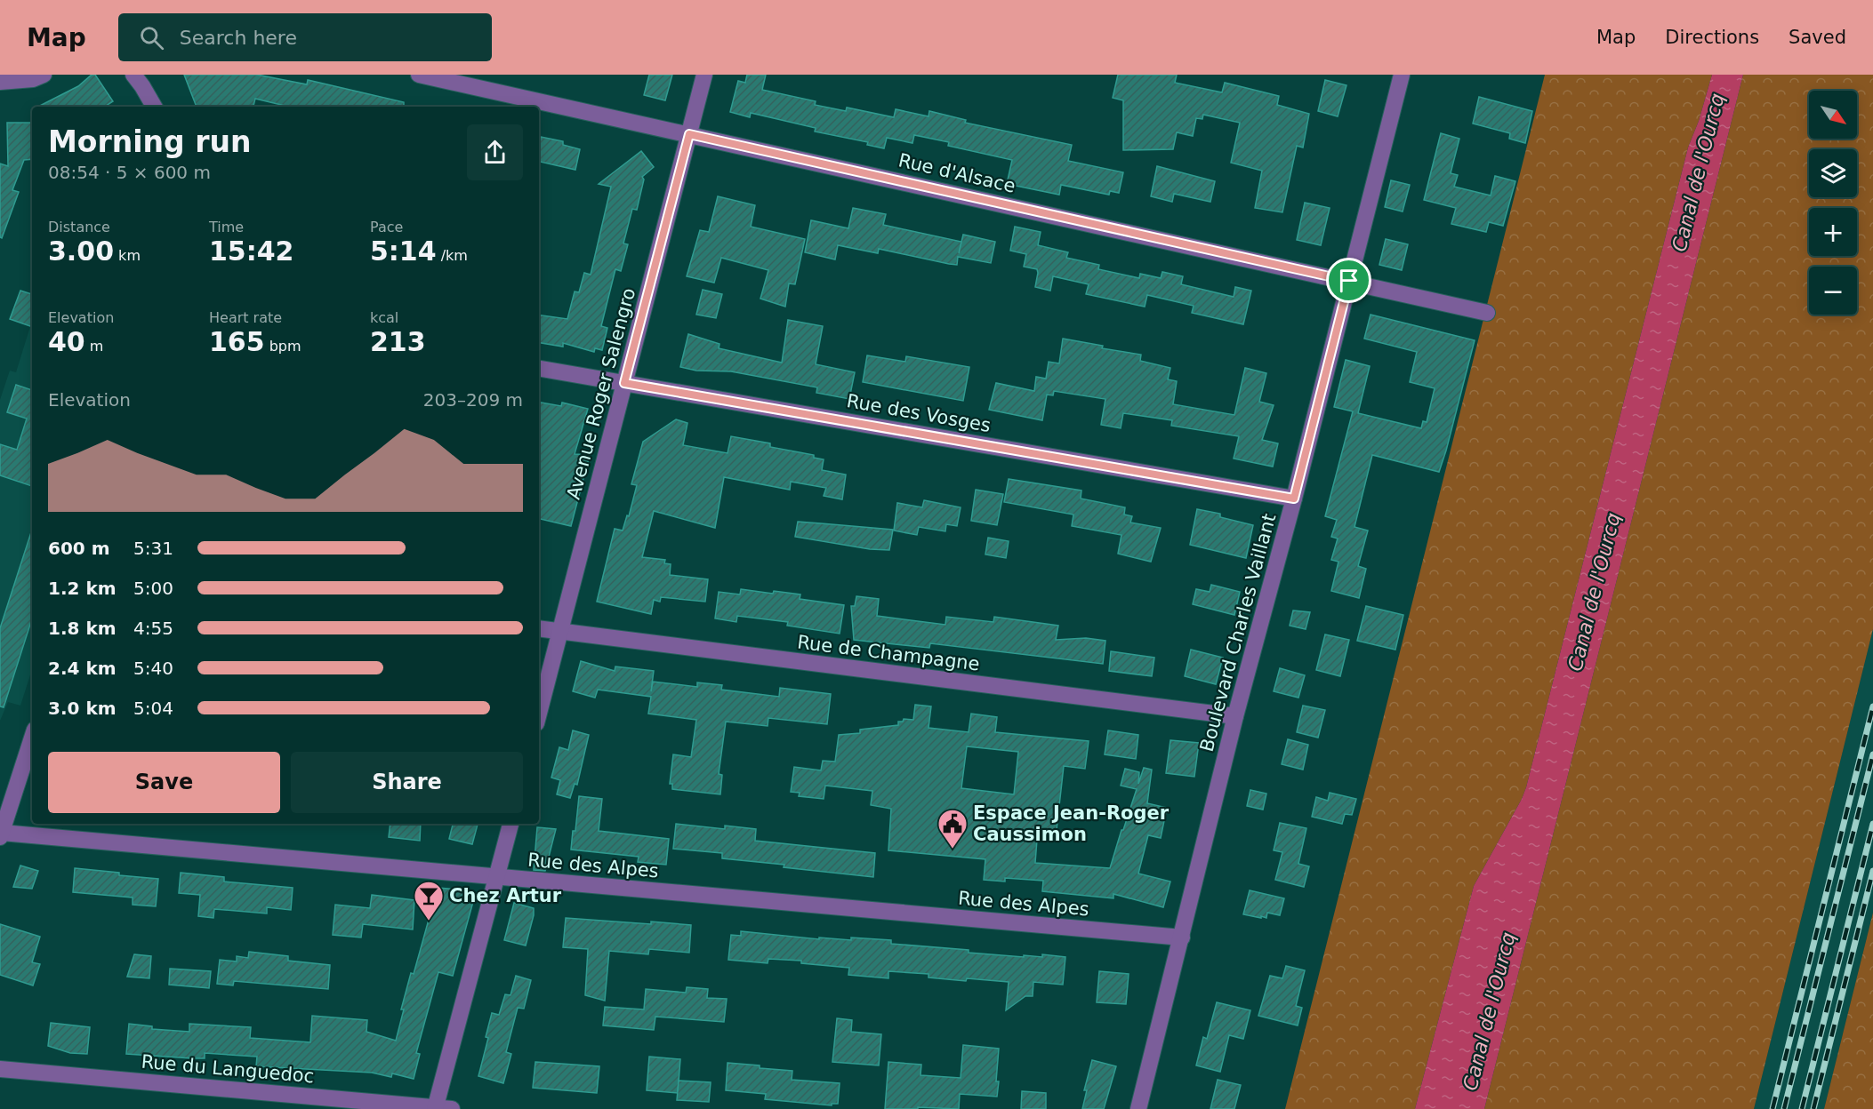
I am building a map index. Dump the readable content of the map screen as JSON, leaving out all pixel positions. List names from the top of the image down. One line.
{"streets":{"street":["Rue d'Alsace","Avenue Roger Salengro","Rue des Vosges","Boulevard Charles Vaillant","Rue de Champagne","Rue des Alpes","Rue du Languedoc"]},"crossings":[["Rue d'Alsace","Avenue Roger Salengro"],["Rue d'Alsace","Boulevard Charles Vaillant"],["Avenue Roger Salengro","Rue des Vosges"],["Avenue Roger Salengro","Rue de Champagne"],["Rue des Vosges","Boulevard Charles Vaillant"],["Boulevard Charles Vaillant","Rue de Champagne"],["Boulevard Charles Vaillant","Rue des Alpes"]],"water":["Canal de l'Ourcq"],"places":{"public building":["Espace Jean-Roger Caussimon"],"bar":["Chez Artur"]},"north":"bottom right","page":{"header":"Map","search":"Search here","nav":["Map","Directions","Saved"],"map_buttons":["+","−"],"heading":["Morning run","08:54 · 5 × 600 m"],"stats":[["Distance","3.00 km"],["Time","15:42"],["Pace","5:14 /km"],["Elevation","40 m"],["Heart rate","165 bpm"],["kcal","213"]],"chart":["Elevation","203–209 m"],"list":[{"name":"600 m","note":"5:31"},{"name":"1.2 km","note":"5:00"},{"name":"1.8 km","note":"4:55"},{"name":"2.4 km","note":"5:40"},{"name":"3.0 km","note":"5:04"}],"buttons":["Save","Share"]}}
